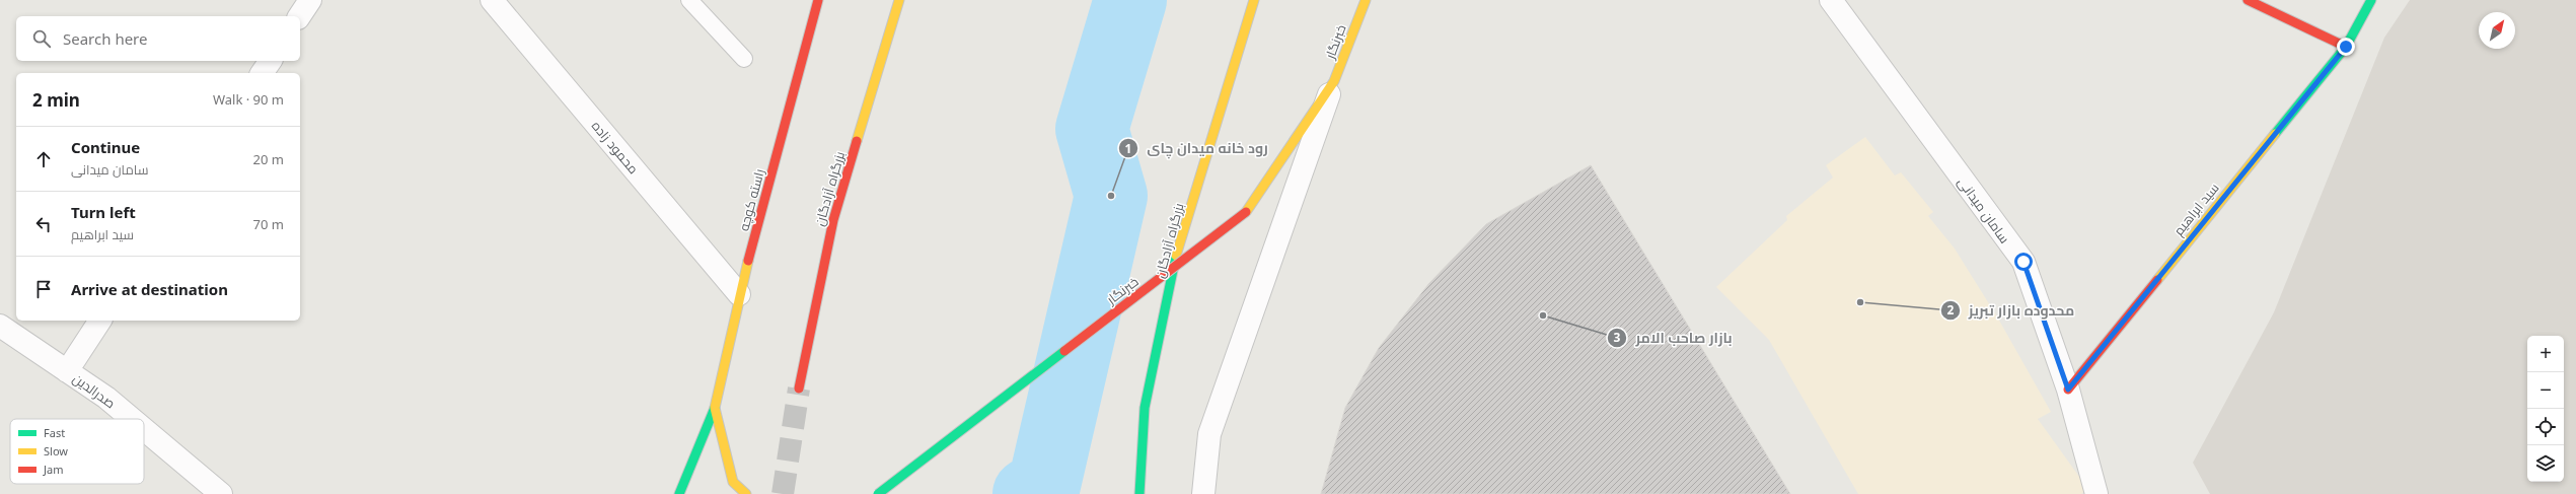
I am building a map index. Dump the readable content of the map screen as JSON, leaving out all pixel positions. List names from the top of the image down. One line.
{"streets":{"main road":["خبرنگار","بزرگراه آزادگان","راسته کوچه","سید ابراهیم"],"street":["محمود زاده","سامان میدانی","صدرالدین"]},"crossings":[["محمود زاده","راسته کوچه"],["سید ابراهیم","سامان میدانی"]],"places":["رود خانه میدان چای","محدوده بازار تبریز","بازار صاحب الامر"],"legend":["Fast","Slow","Jam"],"north":"top right","page":{"search":"Search here","heading":["2 min","Walk · 90 m"],"list":[["Continue","سامان میدانی","20 m"],["Turn left","سید ابراهیم","70 m"],"Arrive at destination"],"map_buttons":["+","−"]}}
